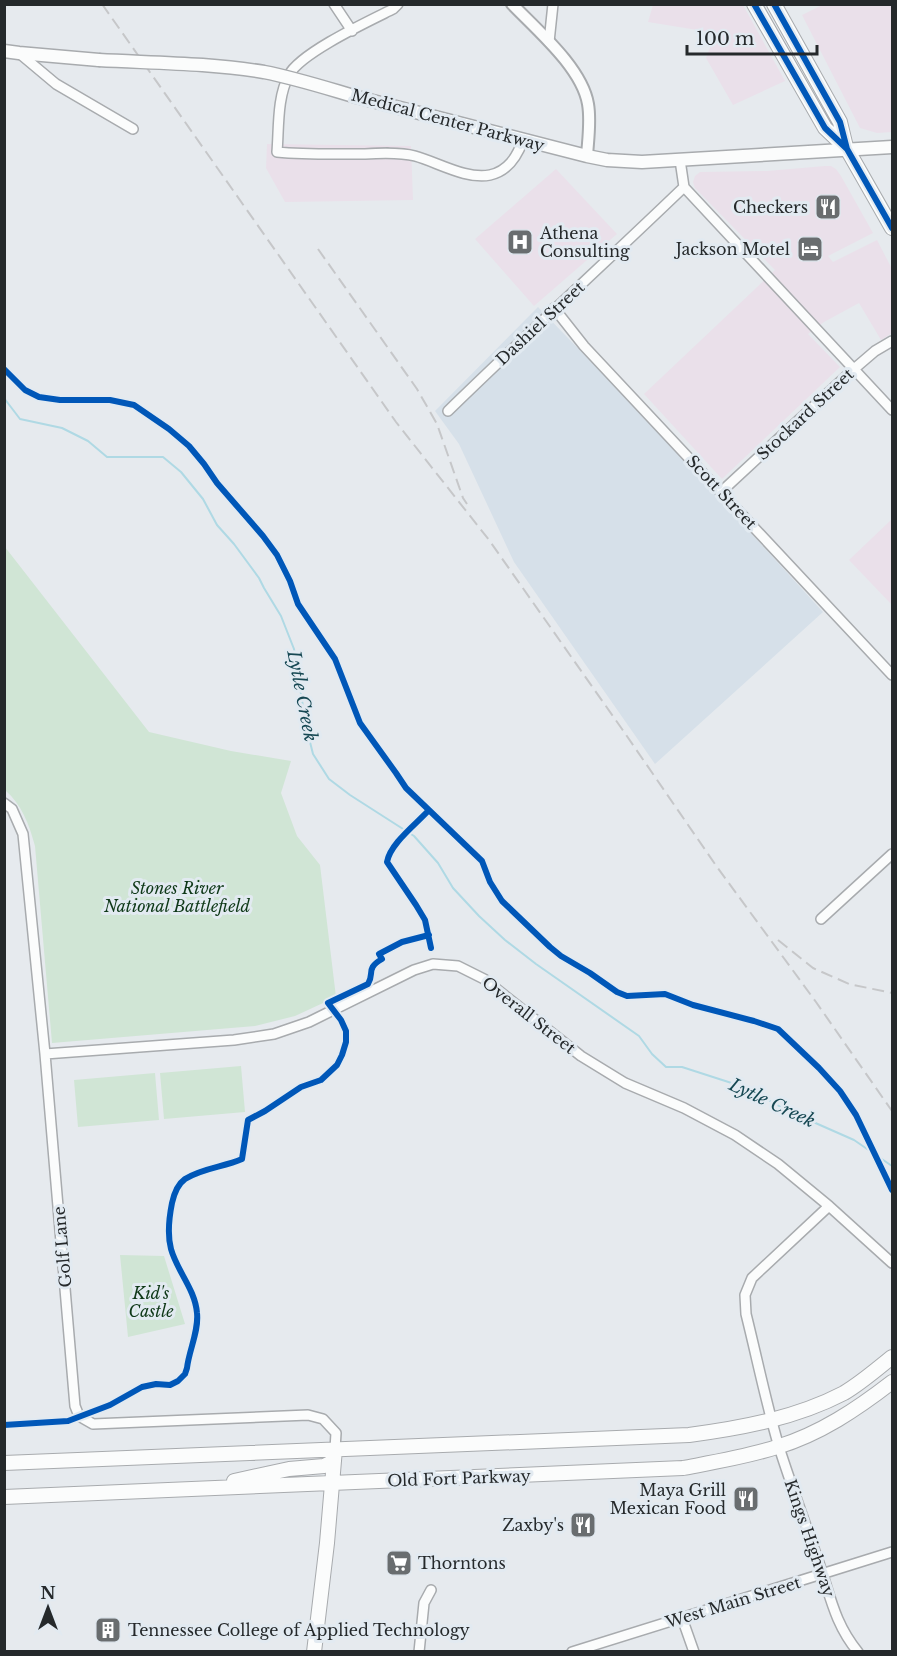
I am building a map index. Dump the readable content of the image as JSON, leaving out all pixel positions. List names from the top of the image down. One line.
{"streets":{"main road":["Medical Center Parkway","Old Fort Parkway"],"street":["Dashiel Street","Stockard Street","Scott Street","Overall Street","Golf Lane","Kings Highway","West Main Street"]},"crossings":[["Dashiel Street","Scott Street"],["Stockard Street","Scott Street"],["Overall Street","Golf Lane"],["Overall Street","Kings Highway"],["Golf Lane","Old Fort Parkway"],["Old Fort Parkway","Kings Highway"],["Kings Highway","West Main Street"]],"water":["Lytle Creek"],"parks":["Stones River National Battlefield","Kid's Castle"],"places":{"restaurant":["Checkers","Maya Grill Mexican Food","Zaxby's"],"hospital":["Athena Consulting"],"hotel":["Jackson Motel"],"supermarket":["Thorntons"],"building":["Tennessee College of Applied Technology"]},"scale_bar":"100 m","north":"top"}
